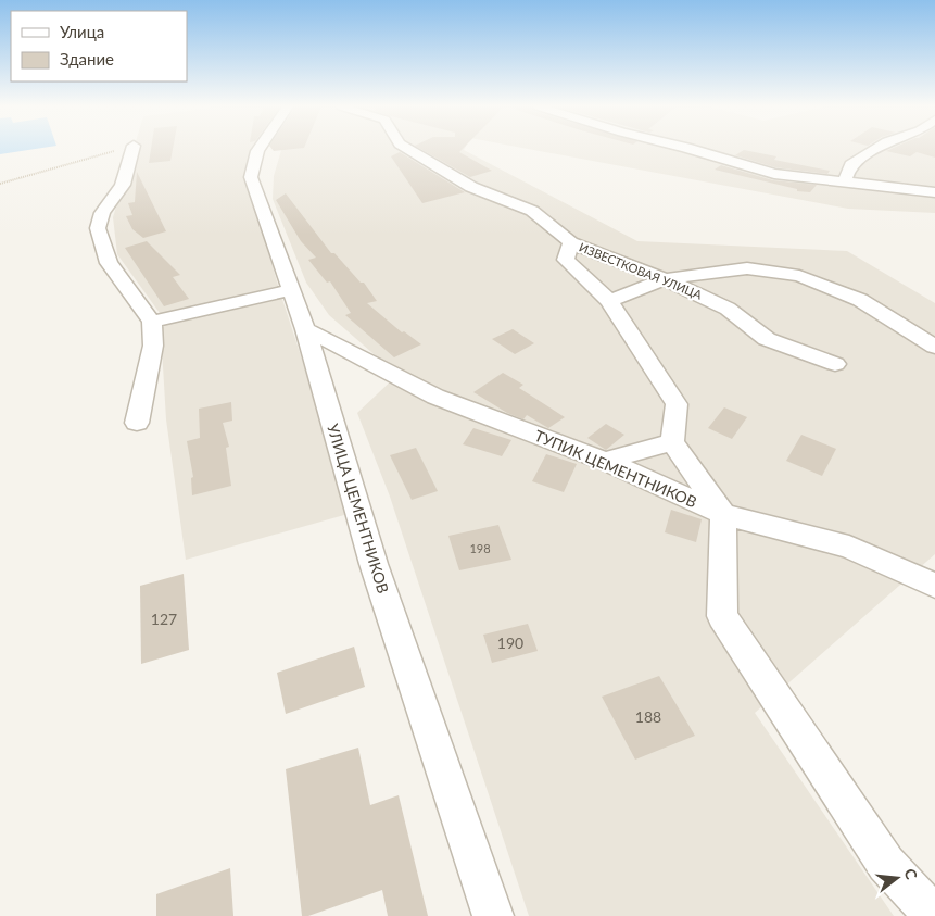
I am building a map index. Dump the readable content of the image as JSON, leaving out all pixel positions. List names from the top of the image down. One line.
{"streets":{"street":["ИЗВЕСТКОВАЯ УЛИЦА","ТУПИК ЦЕМЕНТНИКОВ","УЛИЦА ЦЕМЕНТНИКОВ"]},"crossings":[["ТУПИК ЦЕМЕНТНИКОВ","УЛИЦА ЦЕМЕНТНИКОВ"]],"house_numbers":["198","127","190","188"],"legend":["Улица","Здание"],"north":"right"}
